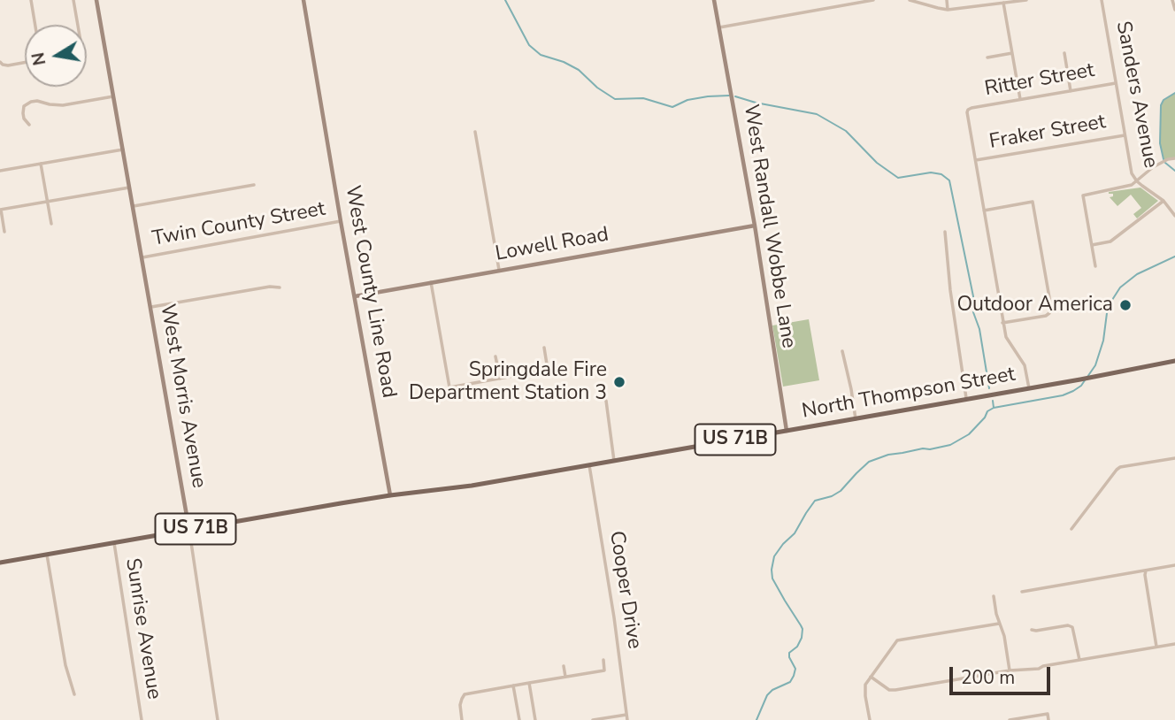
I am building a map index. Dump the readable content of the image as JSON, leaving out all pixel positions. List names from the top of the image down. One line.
{"streets":{"main road":["North Thompson Street","US 71B"],"street":["Ritter Street","Sanders Avenue","Fraker Street","Twin County Street","West Randall Wobbe Lane","Lowell Road","West County Line Road","West Morris Avenue","Cooper Drive","Sunrise Avenue"]},"crossings":[["Ritter Street","Sanders Avenue"],["Ritter Street","Fraker Street"],["Sanders Avenue","Fraker Street"],["Twin County Street","West County Line Road"],["Twin County Street","West Morris Avenue"],["West Randall Wobbe Lane","Lowell Road"],["West Randall Wobbe Lane","North Thompson Street"],["Lowell Road","West County Line Road"],["West County Line Road","North Thompson Street"],["West County Line Road","US 71B"],["North Thompson Street","US 71B"],["North Thompson Street","Cooper Drive"],["West Morris Avenue","US 71B"],["US 71B","Sunrise Avenue"]],"places":["Outdoor America","Springdale Fire Department Station 3"],"scale_bar":"200 m","north":"left"}
